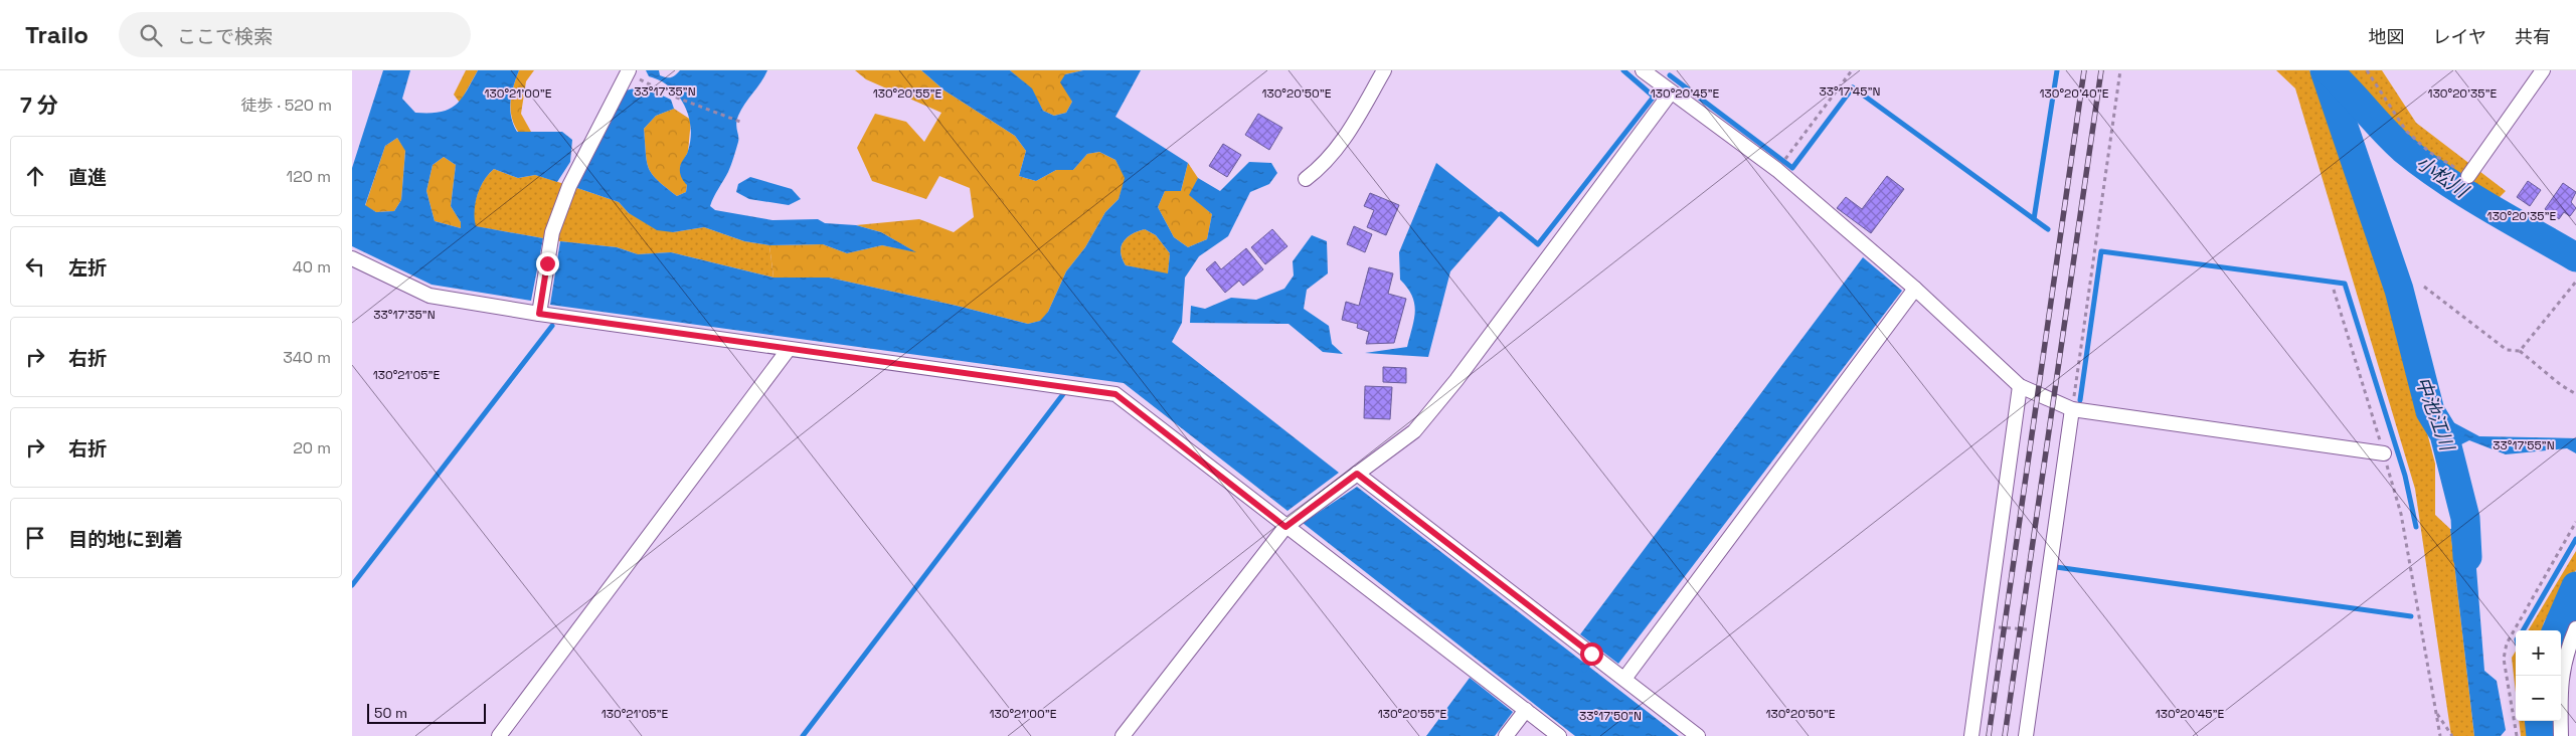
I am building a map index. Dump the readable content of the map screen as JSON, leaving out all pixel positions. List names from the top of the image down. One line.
{"water":["小松川","中池江川"],"scale_bar":"50 m","page":{"header":"Trailo","search":"ここで検索","nav":["地図","レイヤ","共有"],"heading":["7 分","徒歩 · 520 m"],"list":[["直進","120 m"],["左折","40 m"],["右折","340 m"],["右折","20 m"],"目的地に到着"],"map_buttons":["+","−"],"scale":"50 m"},"coordinates":["33°17'35\"N","33°17'45\"N","130°20'35\"E","130°21'00\"E","130°20'55\"E","130°20'50\"E","130°20'45\"E","130°20'40\"E","130°21'05\"E","33°17'55\"N","33°17'50\"N"]}
